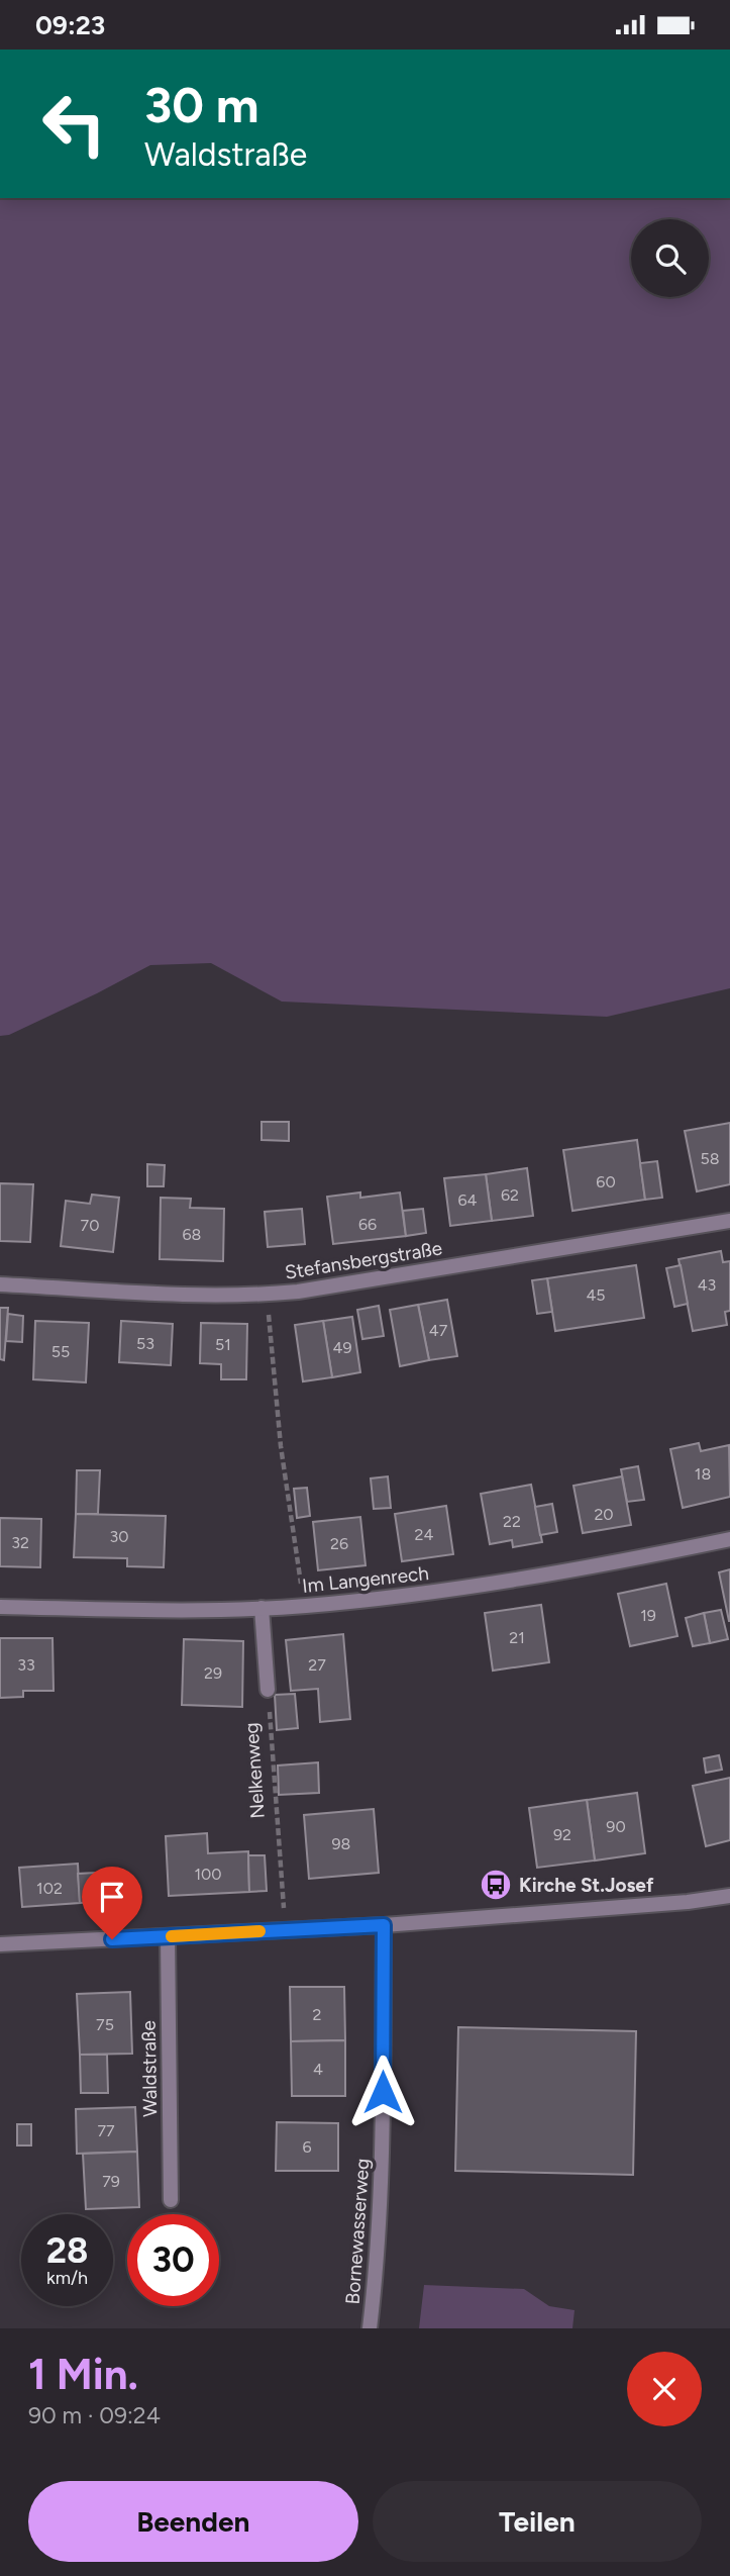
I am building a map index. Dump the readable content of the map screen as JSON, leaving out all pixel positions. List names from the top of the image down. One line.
{"streets":{"street":["Stefansbergstraße","Im Langenrech","Waldstraße","Bornewasserweg"],"path":["Nelkenweg"]},"places":{"bus stop":["Kirche St.Josef"]},"house_numbers":["58","60","62","64","66","70","68","43","45","47","53","51","49","55","18","20","22","24","30","32","26","19","21","33","27","29","90","92","98","100","102","2","75","4","77","6","79"],"page":{"status":"09:23","turn":["30 m","Waldstraße"],"speed":"28 km/h","limit":"30","heading":["1 Min.","90 m · 09:24"],"buttons":["Beenden","Teilen"]}}
